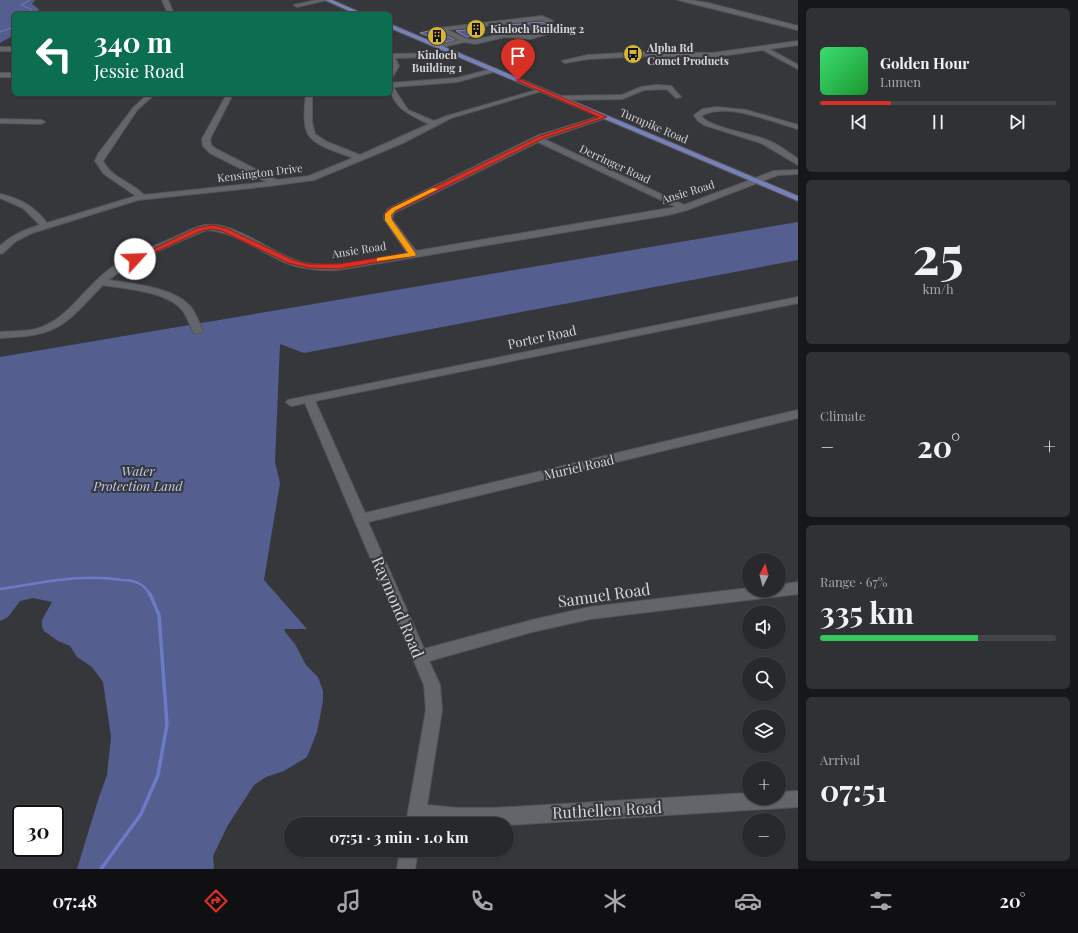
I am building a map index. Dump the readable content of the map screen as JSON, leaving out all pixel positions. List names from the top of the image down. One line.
{"streets":{"main road":["Turnpike Road"],"street":["Derringer Road","Kensington Drive","Ansie Road","Porter Road","Muriel Road","Samuel Road","Raymond Road","Ruthellen Road"]},"crossings":[["Turnpike Road","Kensington Drive"],["Turnpike Road","Ansie Road"],["Derringer Road","Ansie Road"],["Porter Road","Raymond Road"],["Muriel Road","Raymond Road"],["Samuel Road","Raymond Road"]],"parks":["Water Protection Land"],"places":{"building":["Kinloch Building 2","Kinloch Building 1"],"bus stop":["Alpha Rd Comet Products"]},"north":"top","page":{"turn":["340 m","Jessie Road"],"song":["Golden Hour","Lumen"],"tile":[["25","km/h"],"Climate",["Range · 67%","335 km"],["Arrival","07:51"]],"heat":["−","20°","+"],"map_buttons":["+","−"],"limit":"30","trip":"07:51 · 3 min · 1.0 km","tabs":["07:48","20°"]}}
